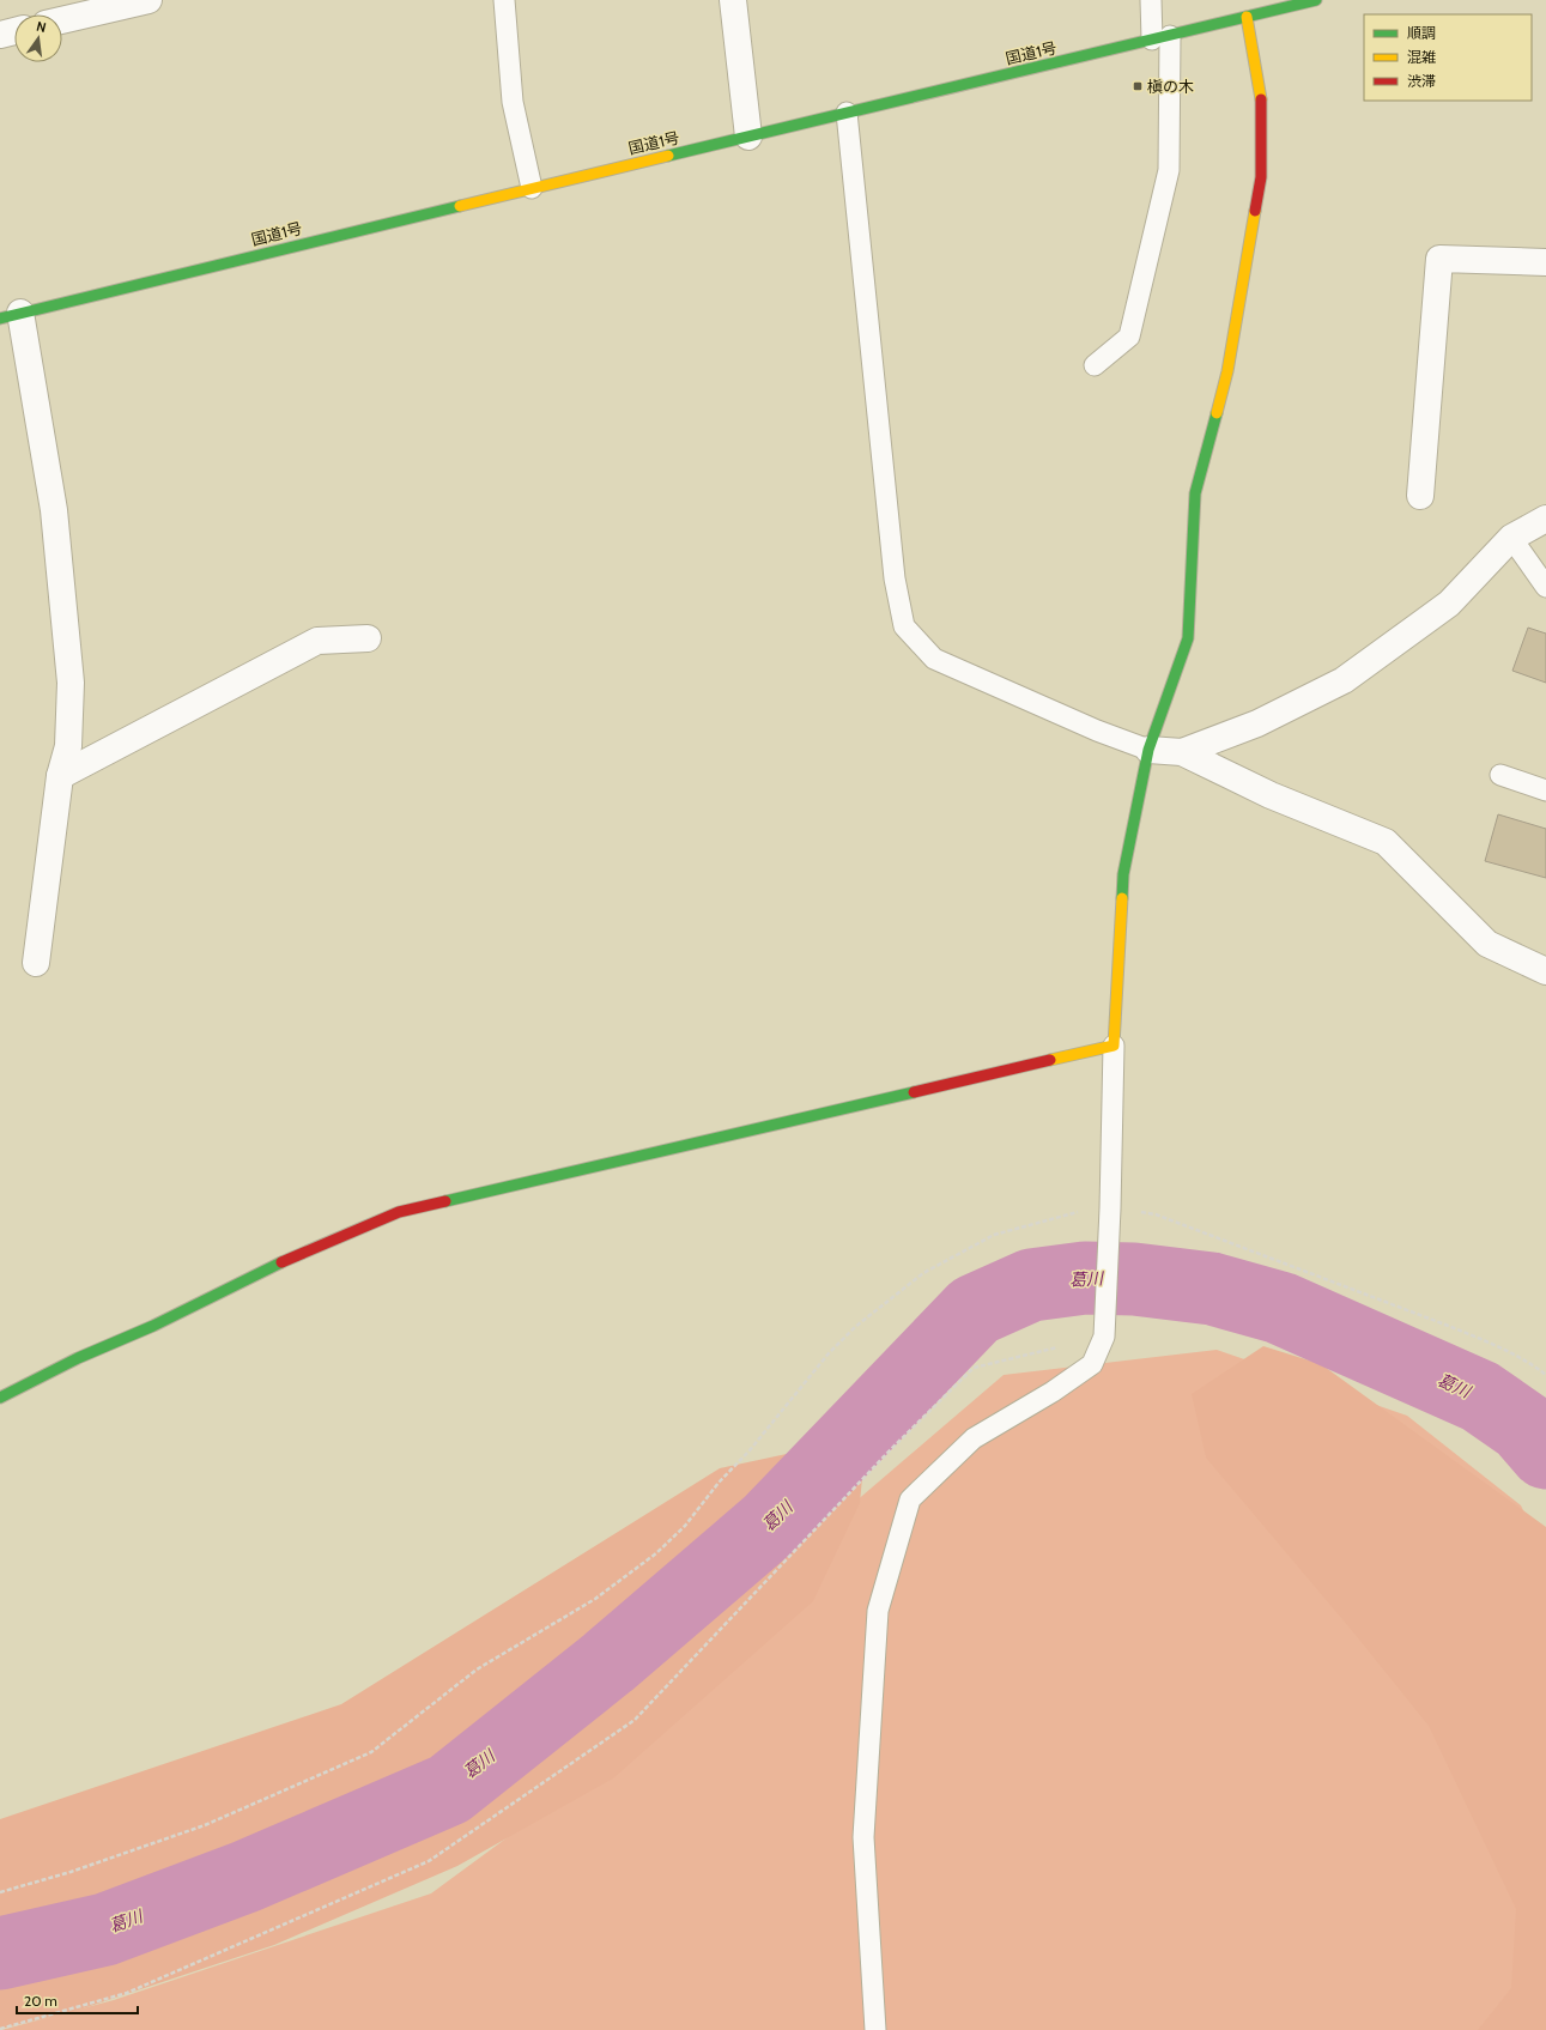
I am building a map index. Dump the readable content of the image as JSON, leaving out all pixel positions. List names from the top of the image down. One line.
{"streets":{"main road":["国道1号"]},"water":["葛川"],"places":{"transit":["槇の木"]},"legend":["順調","混雑","渋滞"],"scale_bar":"20 m","north":"top"}
